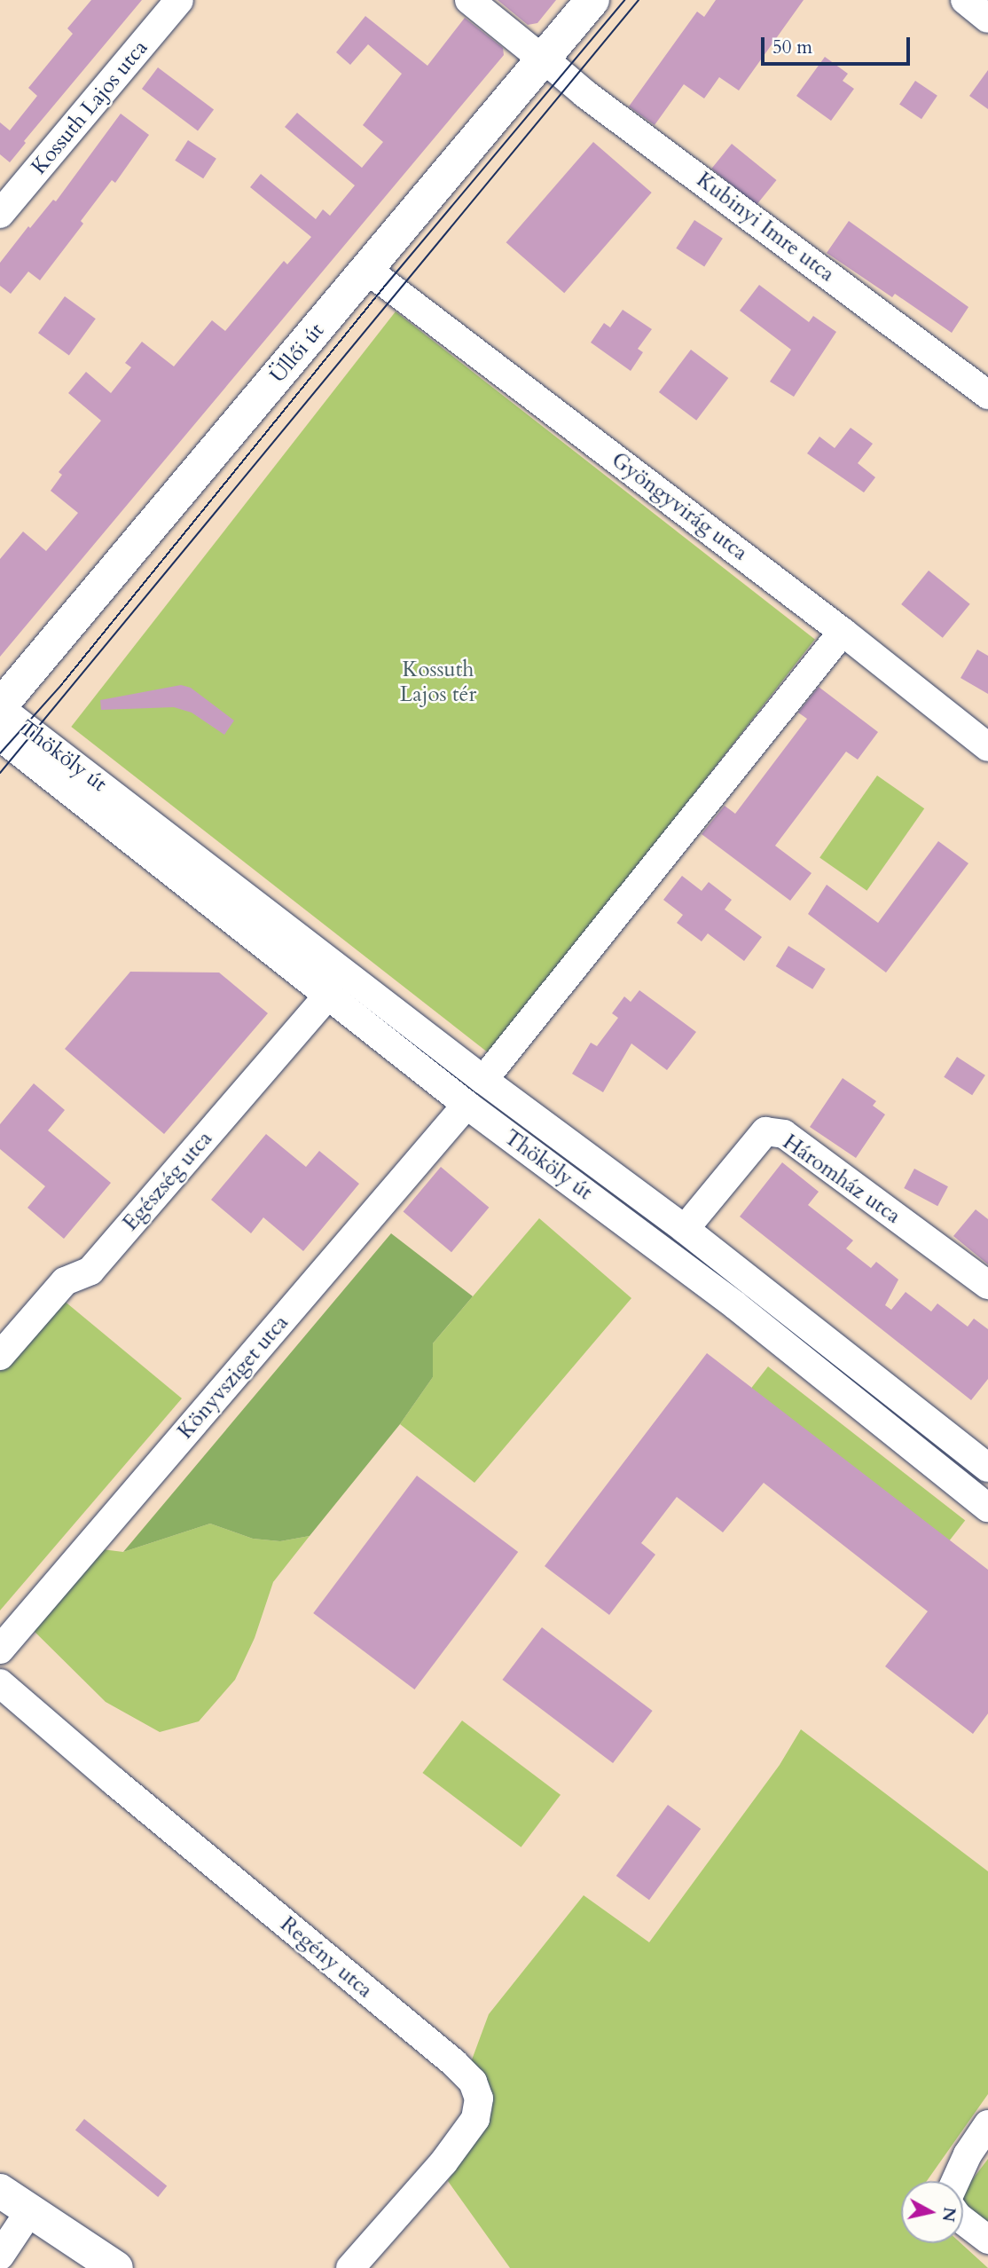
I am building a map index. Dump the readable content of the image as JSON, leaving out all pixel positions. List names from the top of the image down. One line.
{"streets":{"main road":["Üllői út"],"street":["Kossuth Lajos utca","Kubinyi Imre utca","Gyöngyvirág utca","Thököly út","Háromház utca","Egészség utca","Könyvsziget utca","Regény utca"]},"crossings":[["Kubinyi Imre utca","Üllői út"],["Üllői út","Gyöngyvirág utca"],["Üllői út","Thököly út"],["Thököly út","Háromház utca"],["Thököly út","Egészség utca"],["Thököly út","Könyvsziget utca"]],"parks":["Kossuth Lajos tér"],"scale_bar":"50 m","north":"right"}
